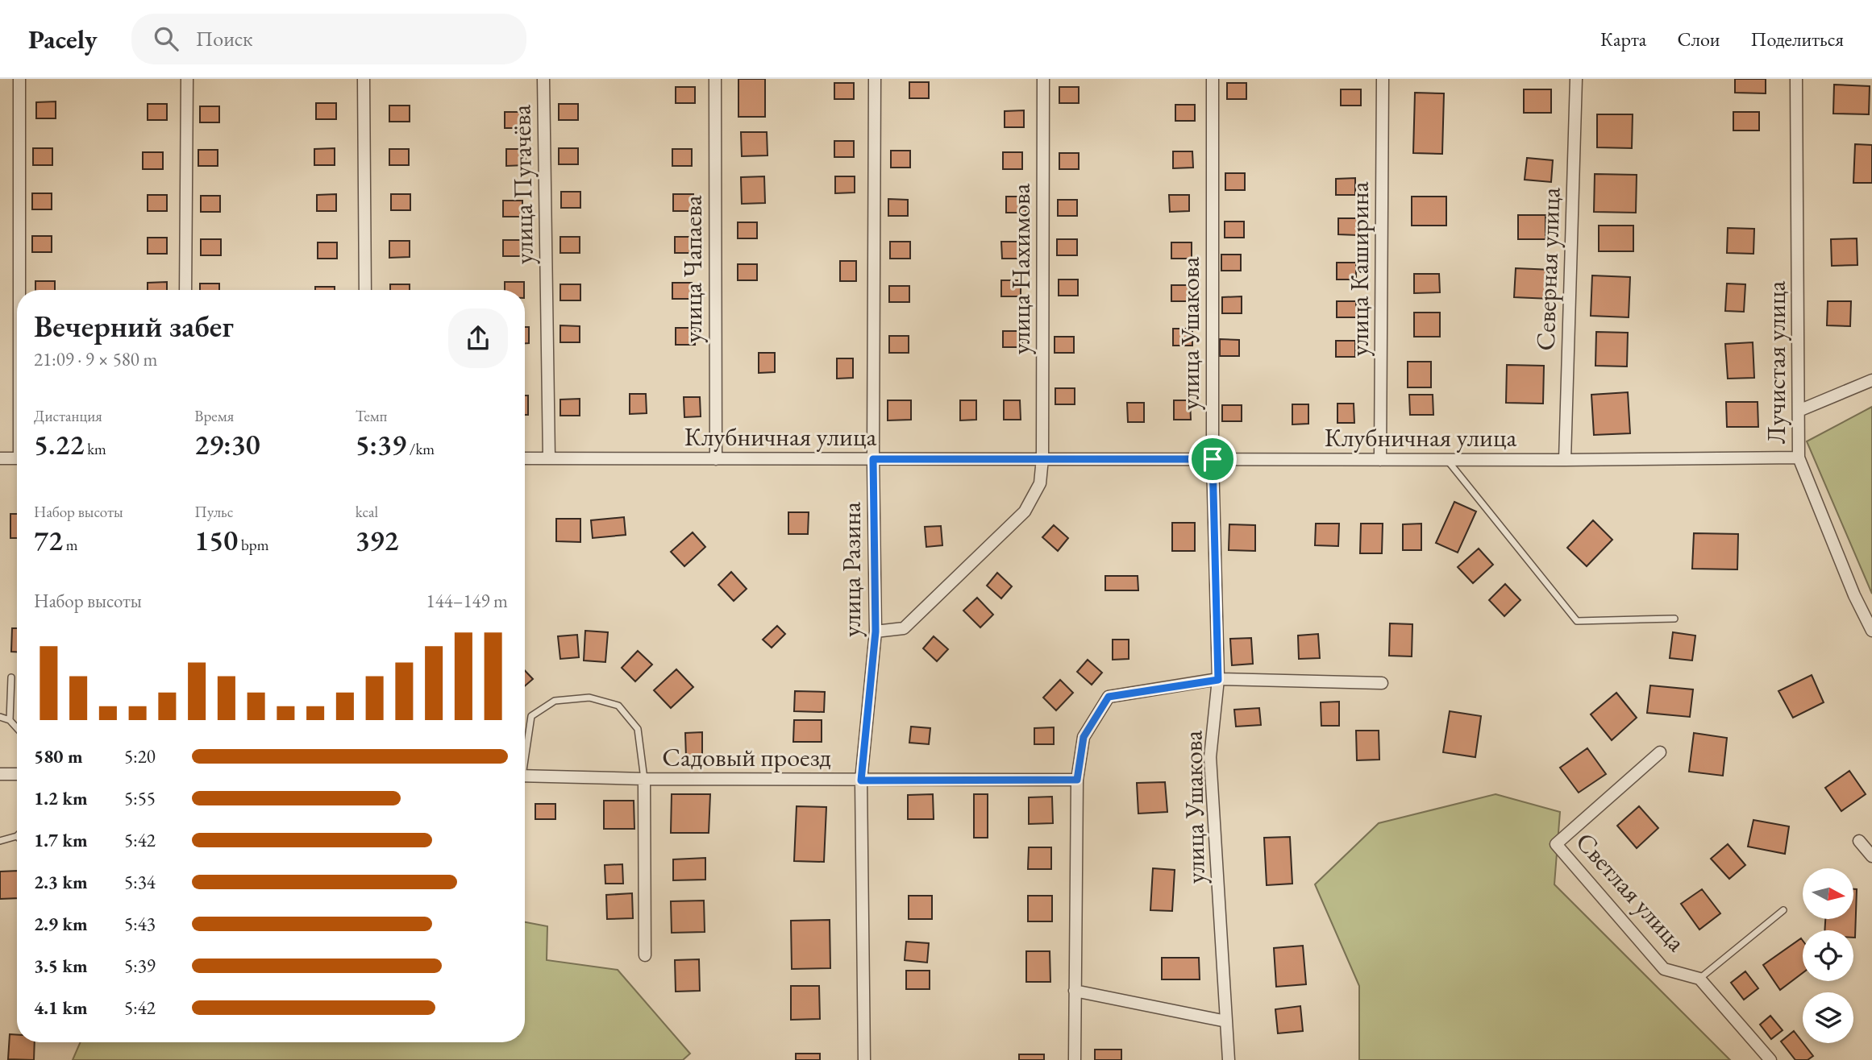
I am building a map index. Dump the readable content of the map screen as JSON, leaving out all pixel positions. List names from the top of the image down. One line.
{"streets":{"street":["улица Пугачёва","улица Чапаева","улица Нахимова","улица Каширина","Северная улица","улица Ушакова","Лучистая улица","Клубничная улица","улица Разина","Садовый проезд","Светлая улица"]},"crossings":[["улица Пугачёва","Клубничная улица"],["улица Чапаева","Клубничная улица"],["улица Нахимова","Клубничная улица"],["улица Каширина","Клубничная улица"],["Северная улица","Клубничная улица"],["улица Ушакова","Клубничная улица"],["Лучистая улица","Клубничная улица"],["Клубничная улица","улица Разина"],["улица Разина","Садовый проезд"]],"north":"right","page":{"header":"Pacely","search":"Поиск","nav":["Карта","Слои","Поделиться"],"heading":["Вечерний забег","21:09 · 9 × 580 m"],"stats":[["Дистанция","5.22 km"],["Время","29:30"],["Темп","5:39 /km"],["Набор высоты","72 m"],["Пульс","150 bpm"],["kcal","392"]],"chart":["Набор высоты","144–149 m"],"list":[{"name":"580 m","note":"5:20"},{"name":"1.2 km","note":"5:55"},{"name":"1.7 km","note":"5:42"},{"name":"2.3 km","note":"5:34"},{"name":"2.9 km","note":"5:43"},{"name":"3.5 km","note":"5:39"},{"name":"4.1 km","note":"5:42"}]}}
